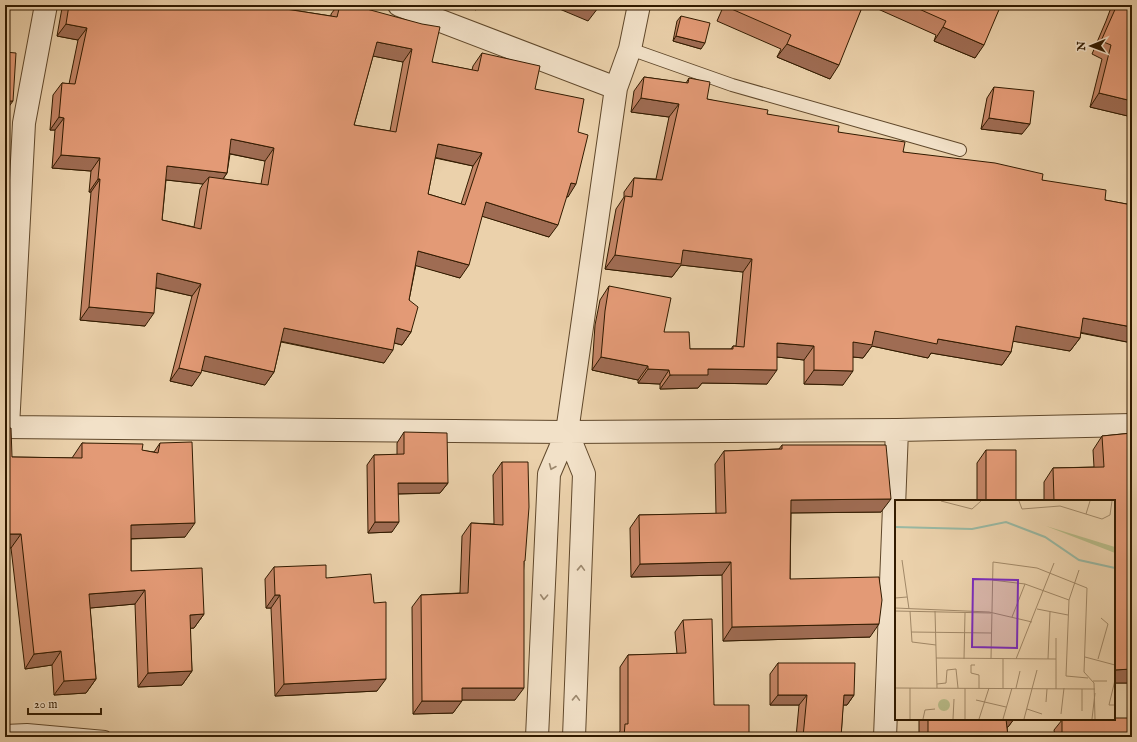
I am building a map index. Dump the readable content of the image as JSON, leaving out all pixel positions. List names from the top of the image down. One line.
{"scale_bar":"20 m","north":"left"}
